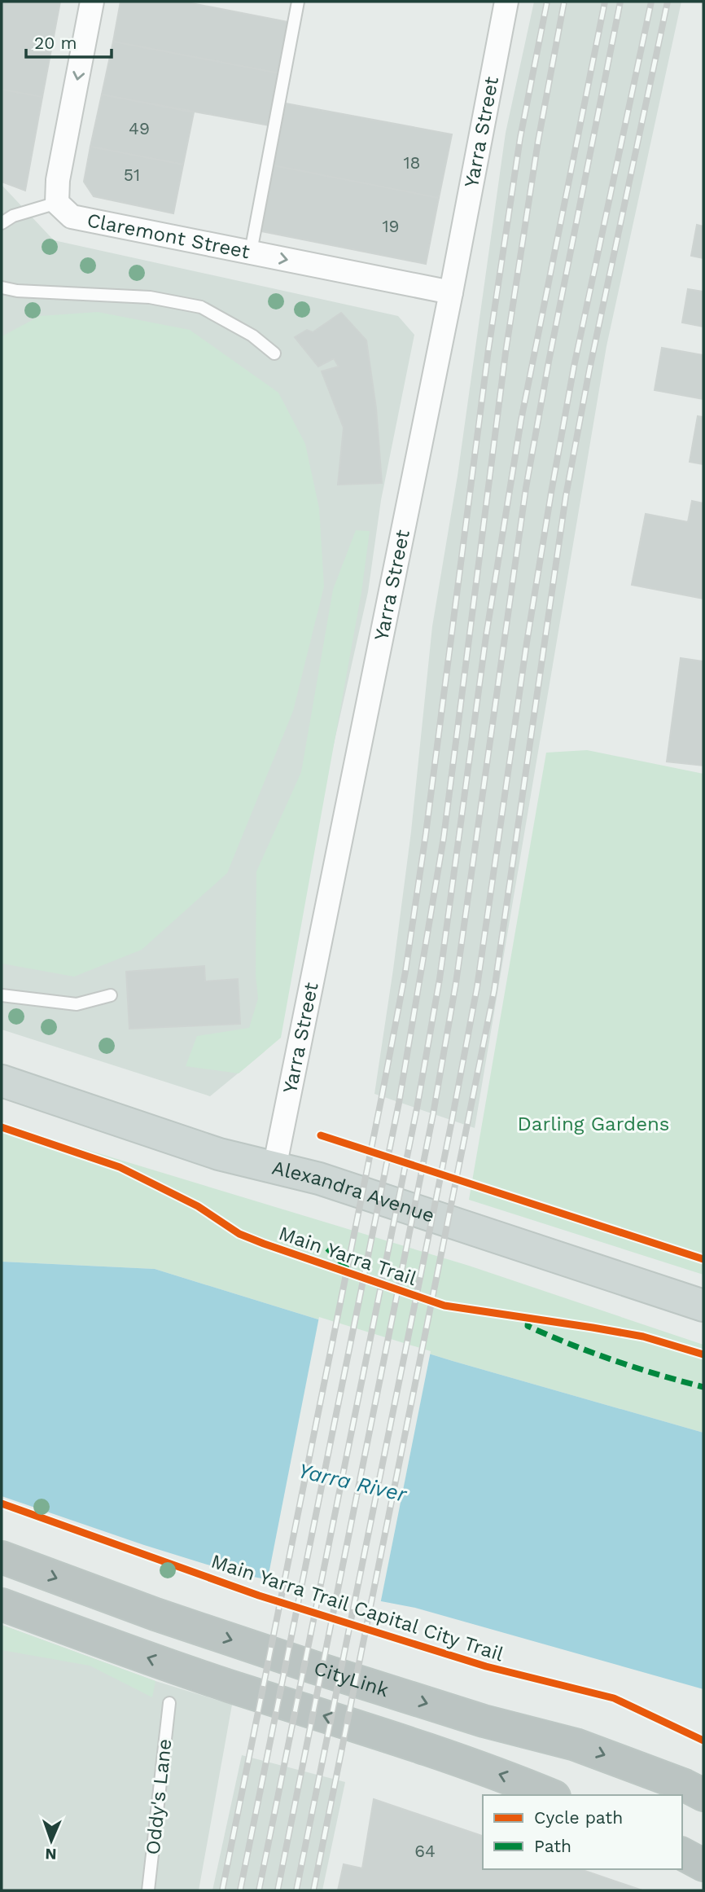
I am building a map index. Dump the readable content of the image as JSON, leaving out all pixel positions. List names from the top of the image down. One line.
{"streets":{"highway":["CityLink"],"main road":["Alexandra Avenue"],"street":["Yarra Street","Claremont Street"],"lane":["Oddy's Lane"],"cycle path":["Main Yarra Trail","Main Yarra Trail Capital City Trail"]},"crossings":[["Yarra Street","Claremont Street"],["Yarra Street","Alexandra Avenue"]],"one_way":["Claremont Street"],"water":["Yarra River"],"parks":["Darling Gardens"],"house_numbers":["49","18","51","19","64"],"legend":["Cycle path","Path"],"scale_bar":"20 m","north":"bottom"}
